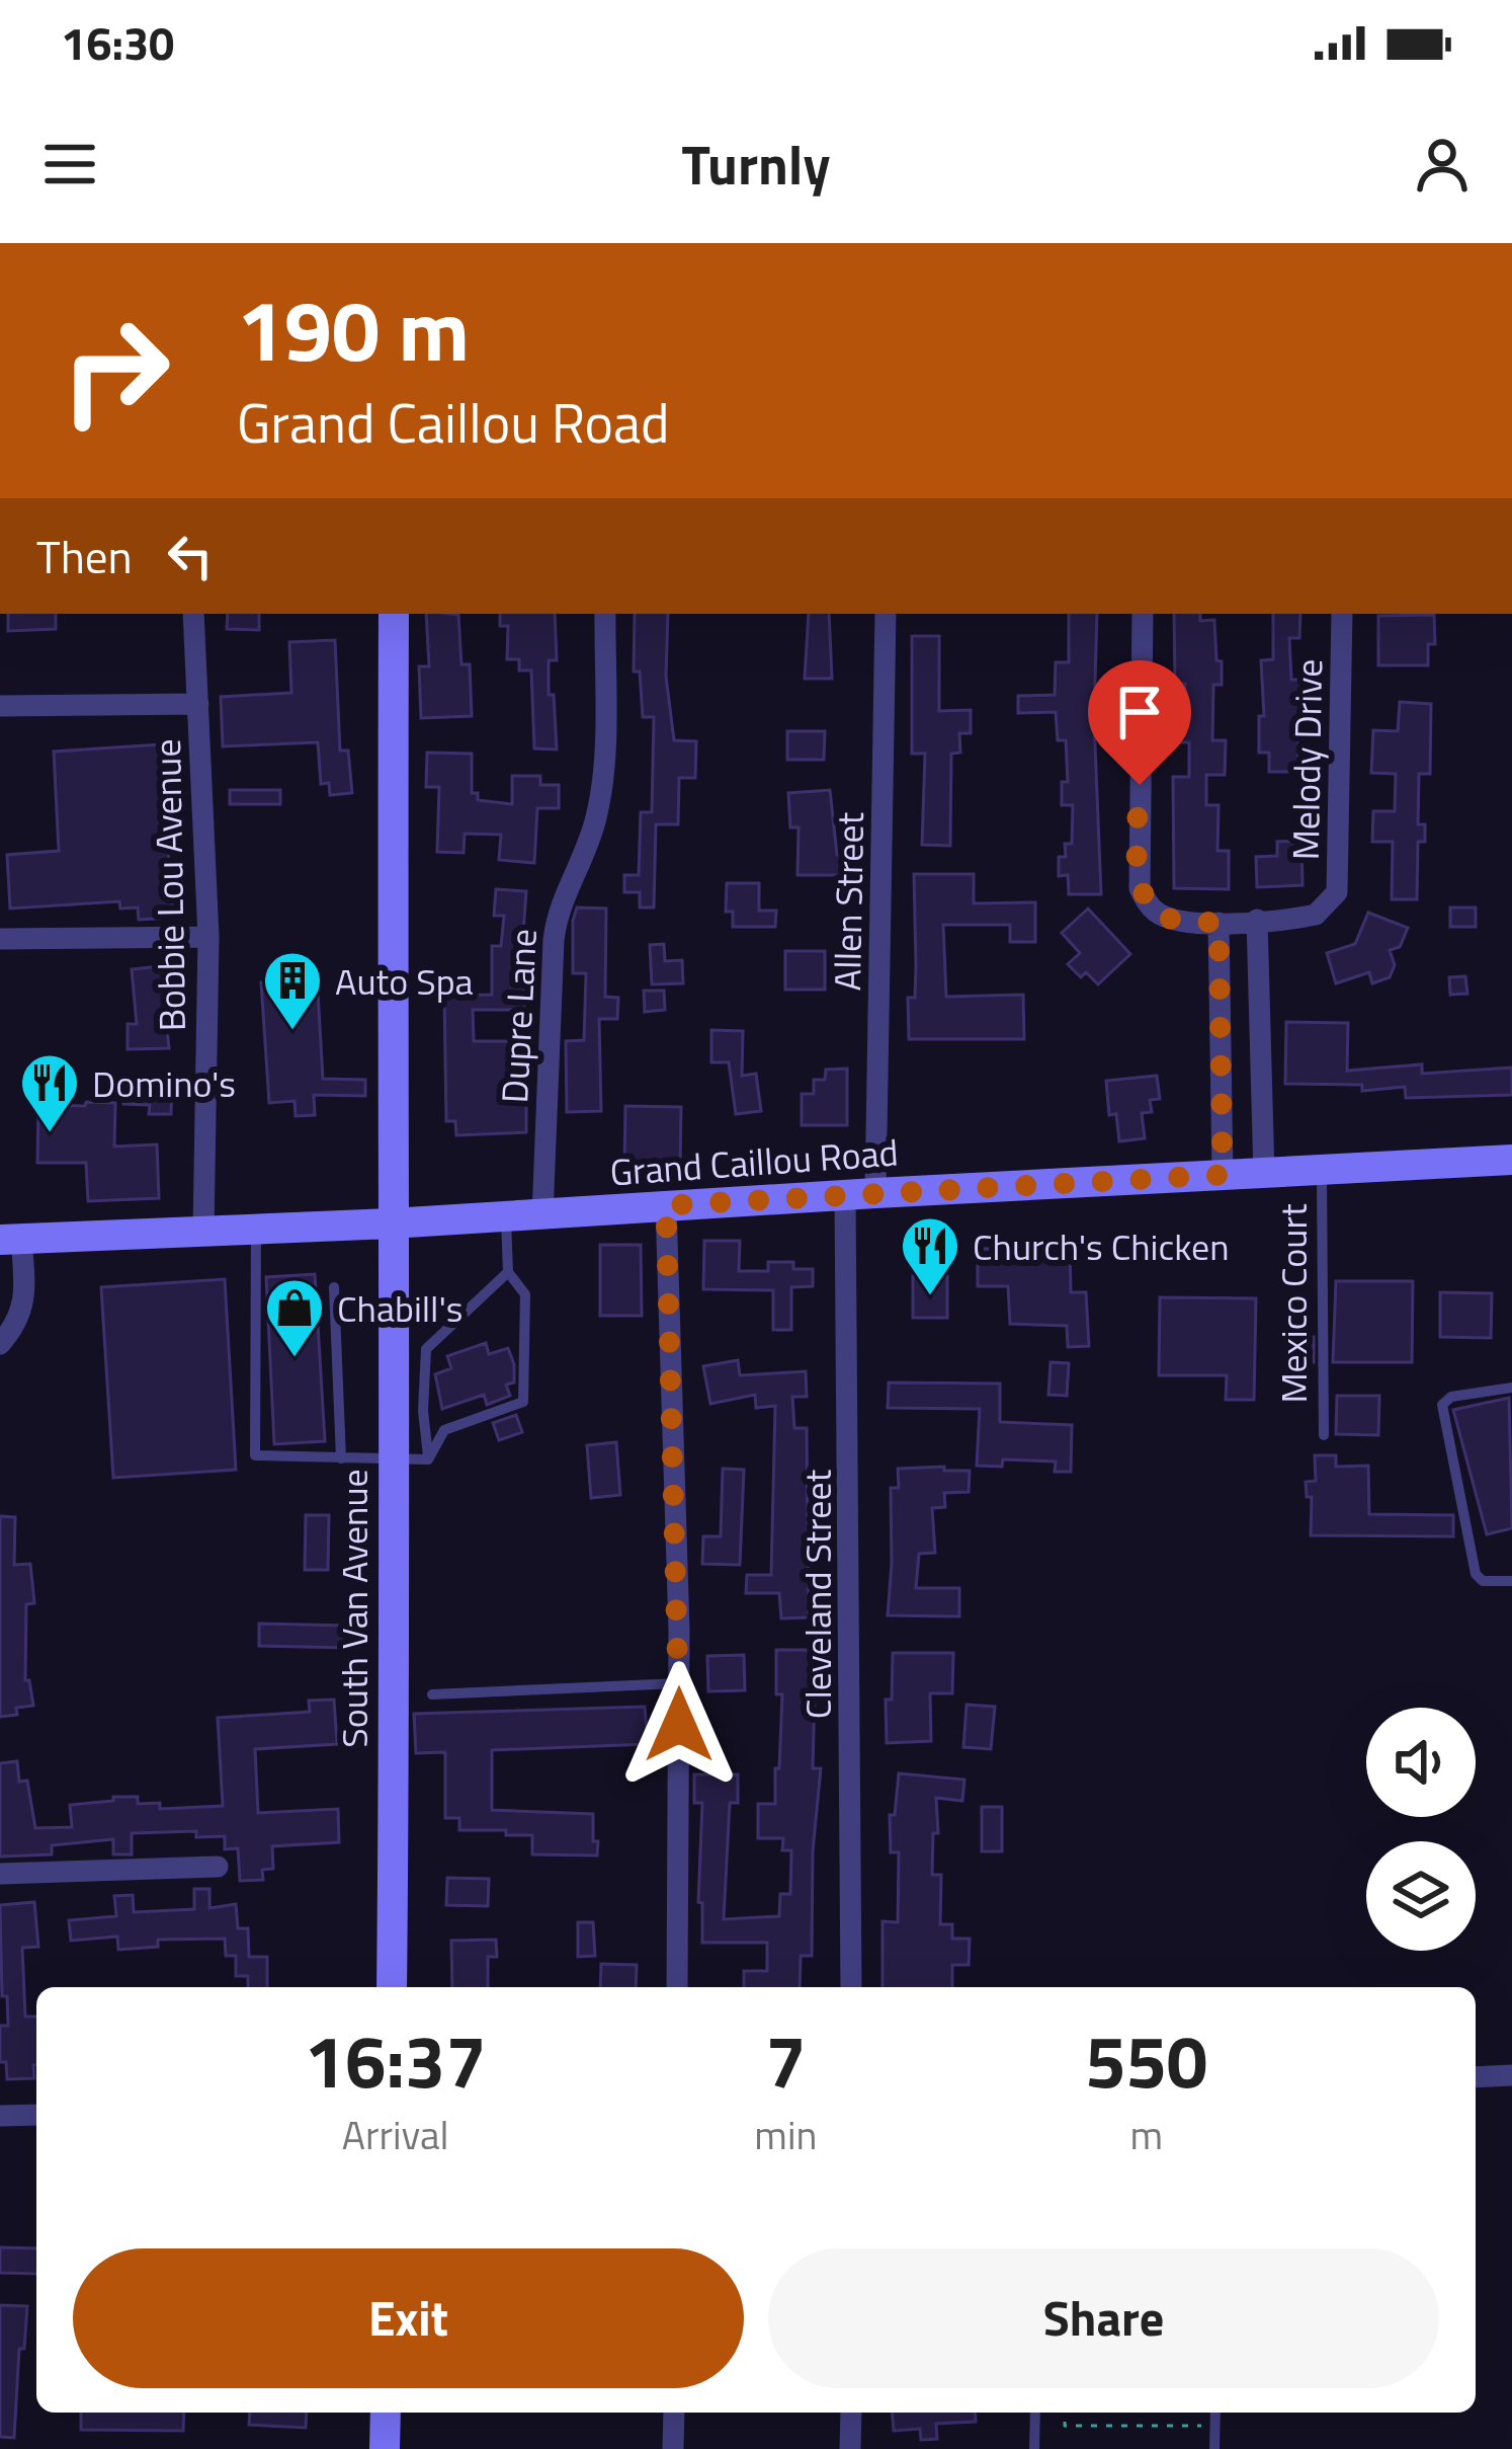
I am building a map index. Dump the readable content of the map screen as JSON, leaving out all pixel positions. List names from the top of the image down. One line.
{"streets":{"main road":["Grand Caillou Road","South Van Avenue"],"street":["Melody Drive","Bobbie Lou Avenue","Allen Street","Dupre Lane","Cleveland Street"],"lane":["Mexico Court"]},"crossings":[["Bobbie Lou Avenue","Grand Caillou Road"],["Allen Street","Grand Caillou Road"],["Allen Street","Cleveland Street"],["Dupre Lane","Grand Caillou Road"],["Grand Caillou Road","Mexico Court"],["Grand Caillou Road","Cleveland Street"],["Grand Caillou Road","South Van Avenue"]],"places":{"building":["Auto Spa"],"restaurant":["Domino's","Church's Chicken"],"shop":["Chabill's"]},"page":{"status":"16:30","header":"Turnly","turn":["190 m","Grand Caillou Road"],"then":"Then","eta":["16:37","Arrival","7","min","550","m"],"buttons":["Exit","Share"]}}
